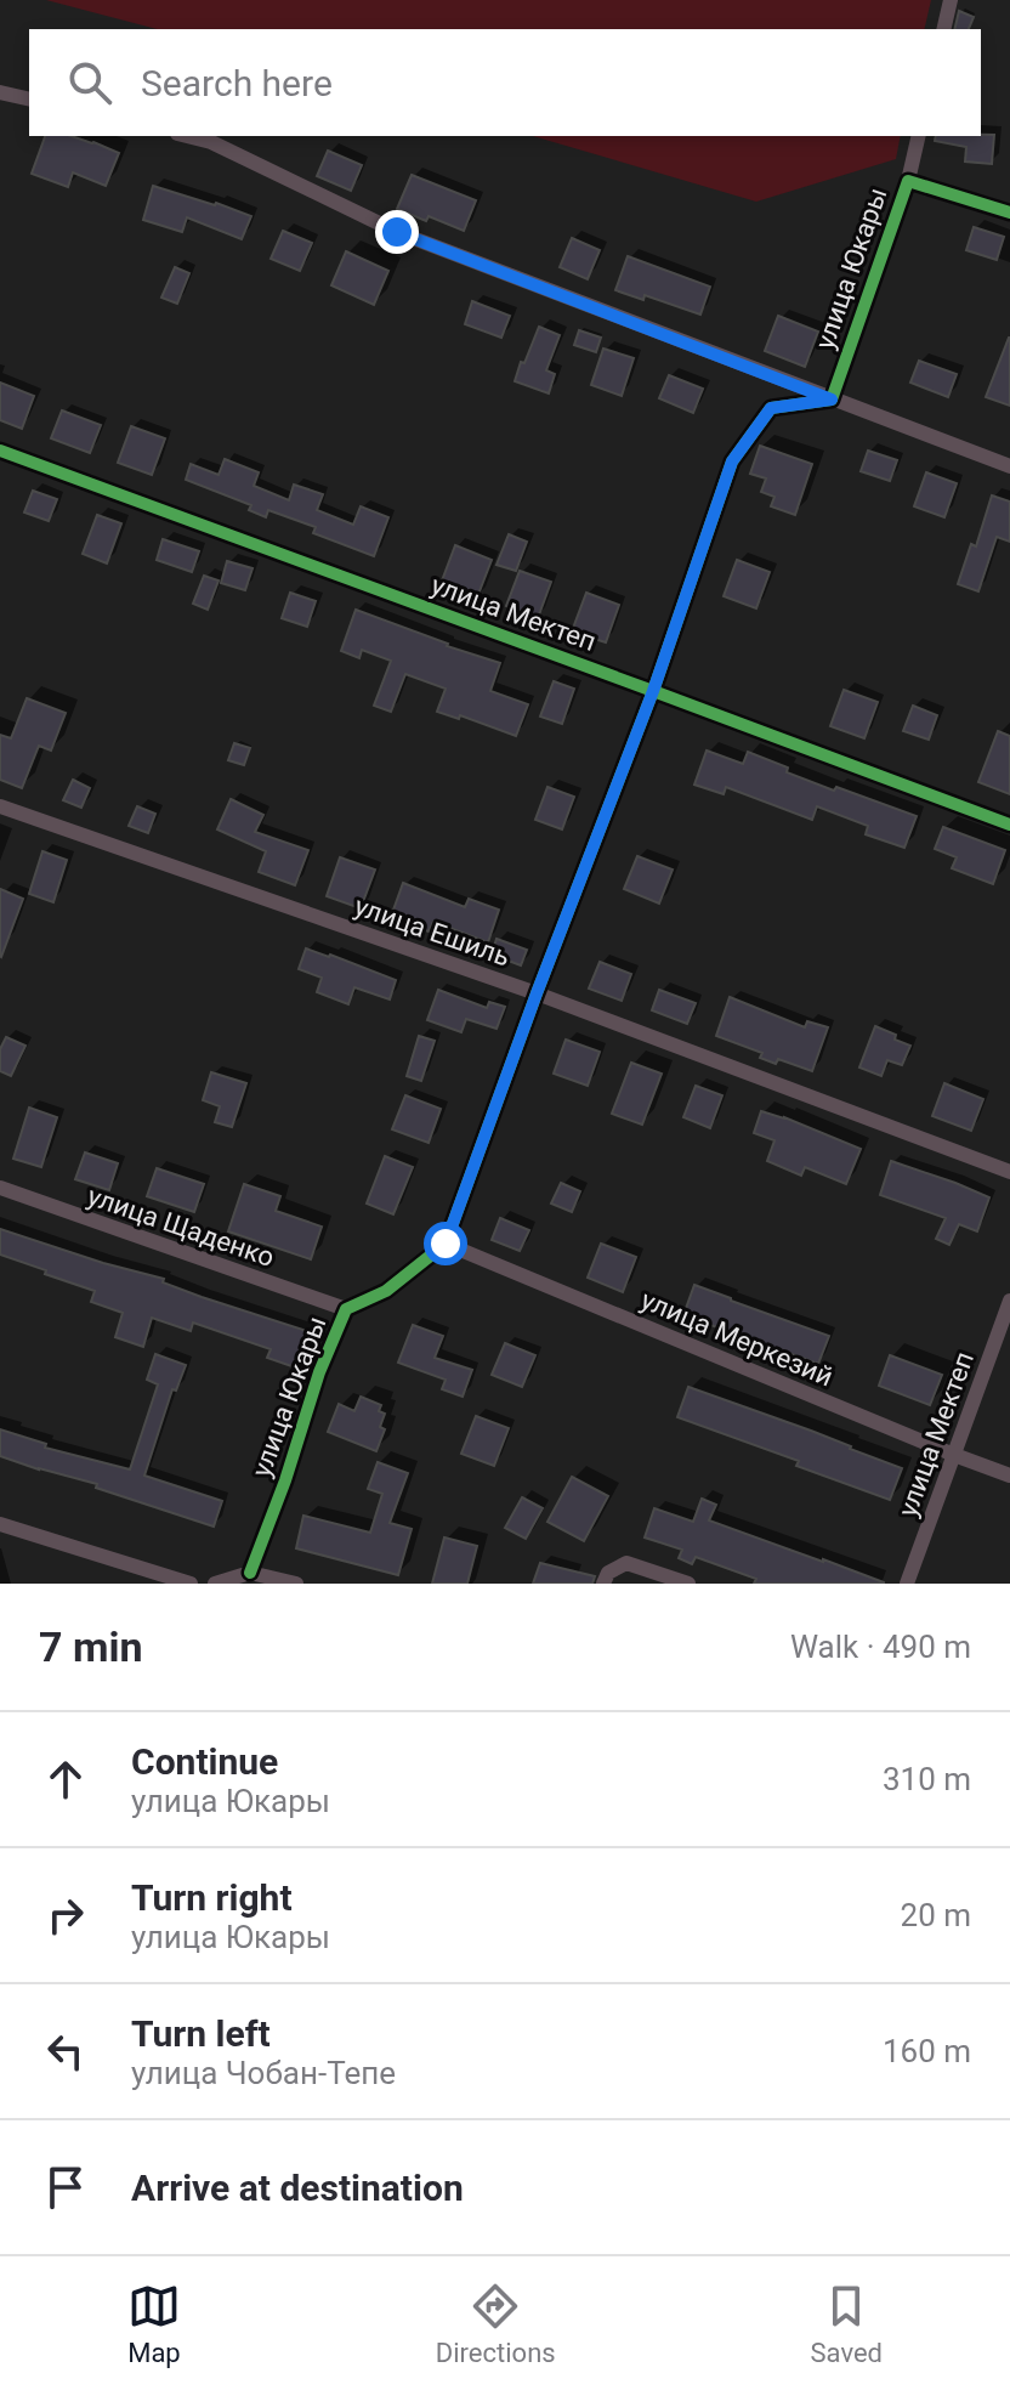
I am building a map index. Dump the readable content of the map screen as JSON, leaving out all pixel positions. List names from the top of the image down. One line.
{"streets":{"street":["улица Юкары","улица Мектеп","улица Ешиль","улица Щаденко","улица Меркезий"]},"crossings":[["улица Юкары","улица Щаденко"],["улица Юкары","улица Меркезий"],["улица Мектеп","улица Меркезий"]],"page":{"search":"Search here","heading":["7 min","Walk · 490 m"],"list":[["Continue","улица Юкары","310 m"],["Turn right","улица Юкары","20 m"],["Turn left","улица Чобан-Тепе","160 m"],"Arrive at destination"],"nav":["Map","Directions","Saved"]}}
